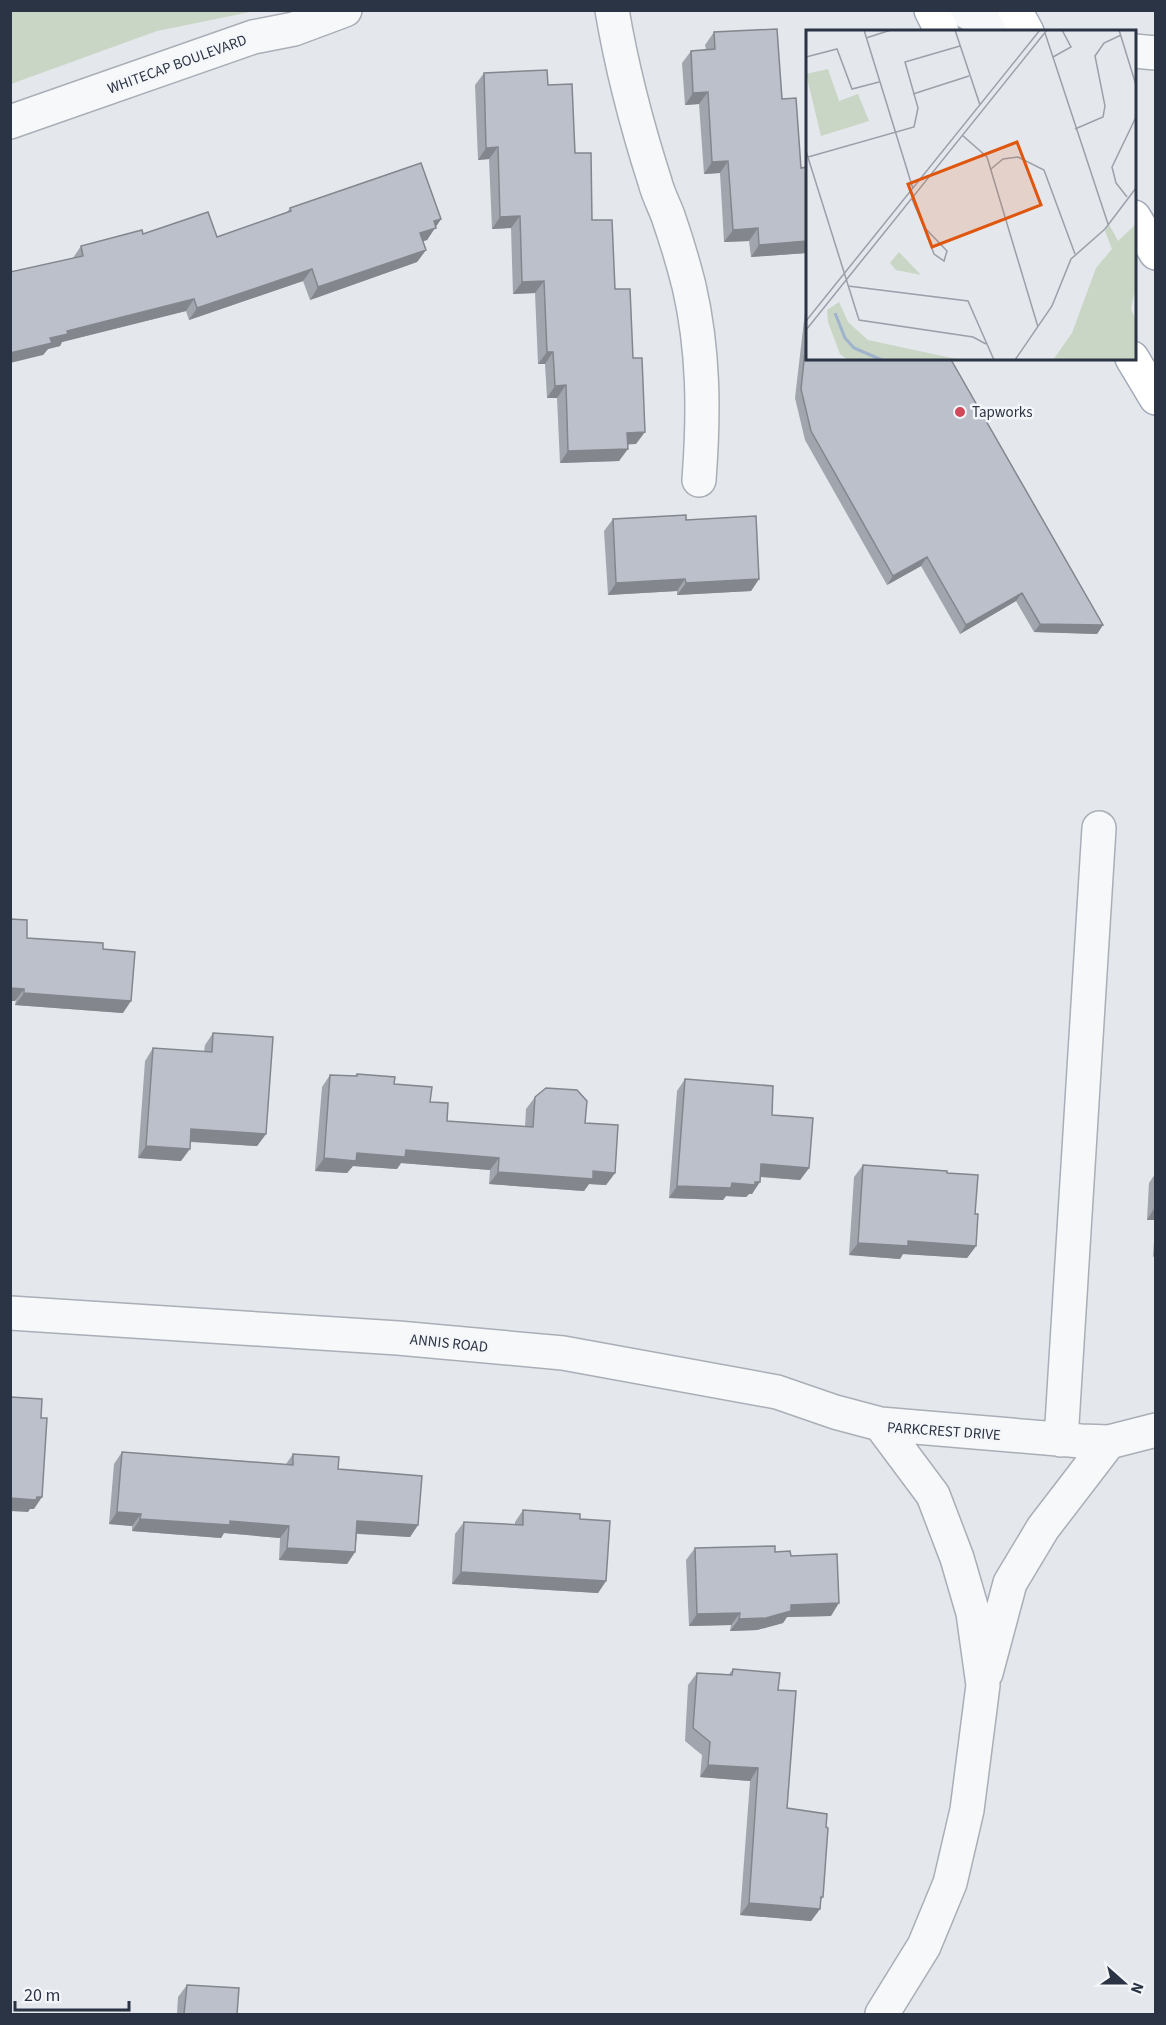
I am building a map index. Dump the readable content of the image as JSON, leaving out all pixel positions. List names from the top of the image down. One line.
{"streets":{"street":["WHITECAP BOULEVARD","ANNIS ROAD","PARKCREST DRIVE"]},"crossings":[["ANNIS ROAD","PARKCREST DRIVE"]],"places":["Tapworks"],"scale_bar":"20 m","north":"right"}
